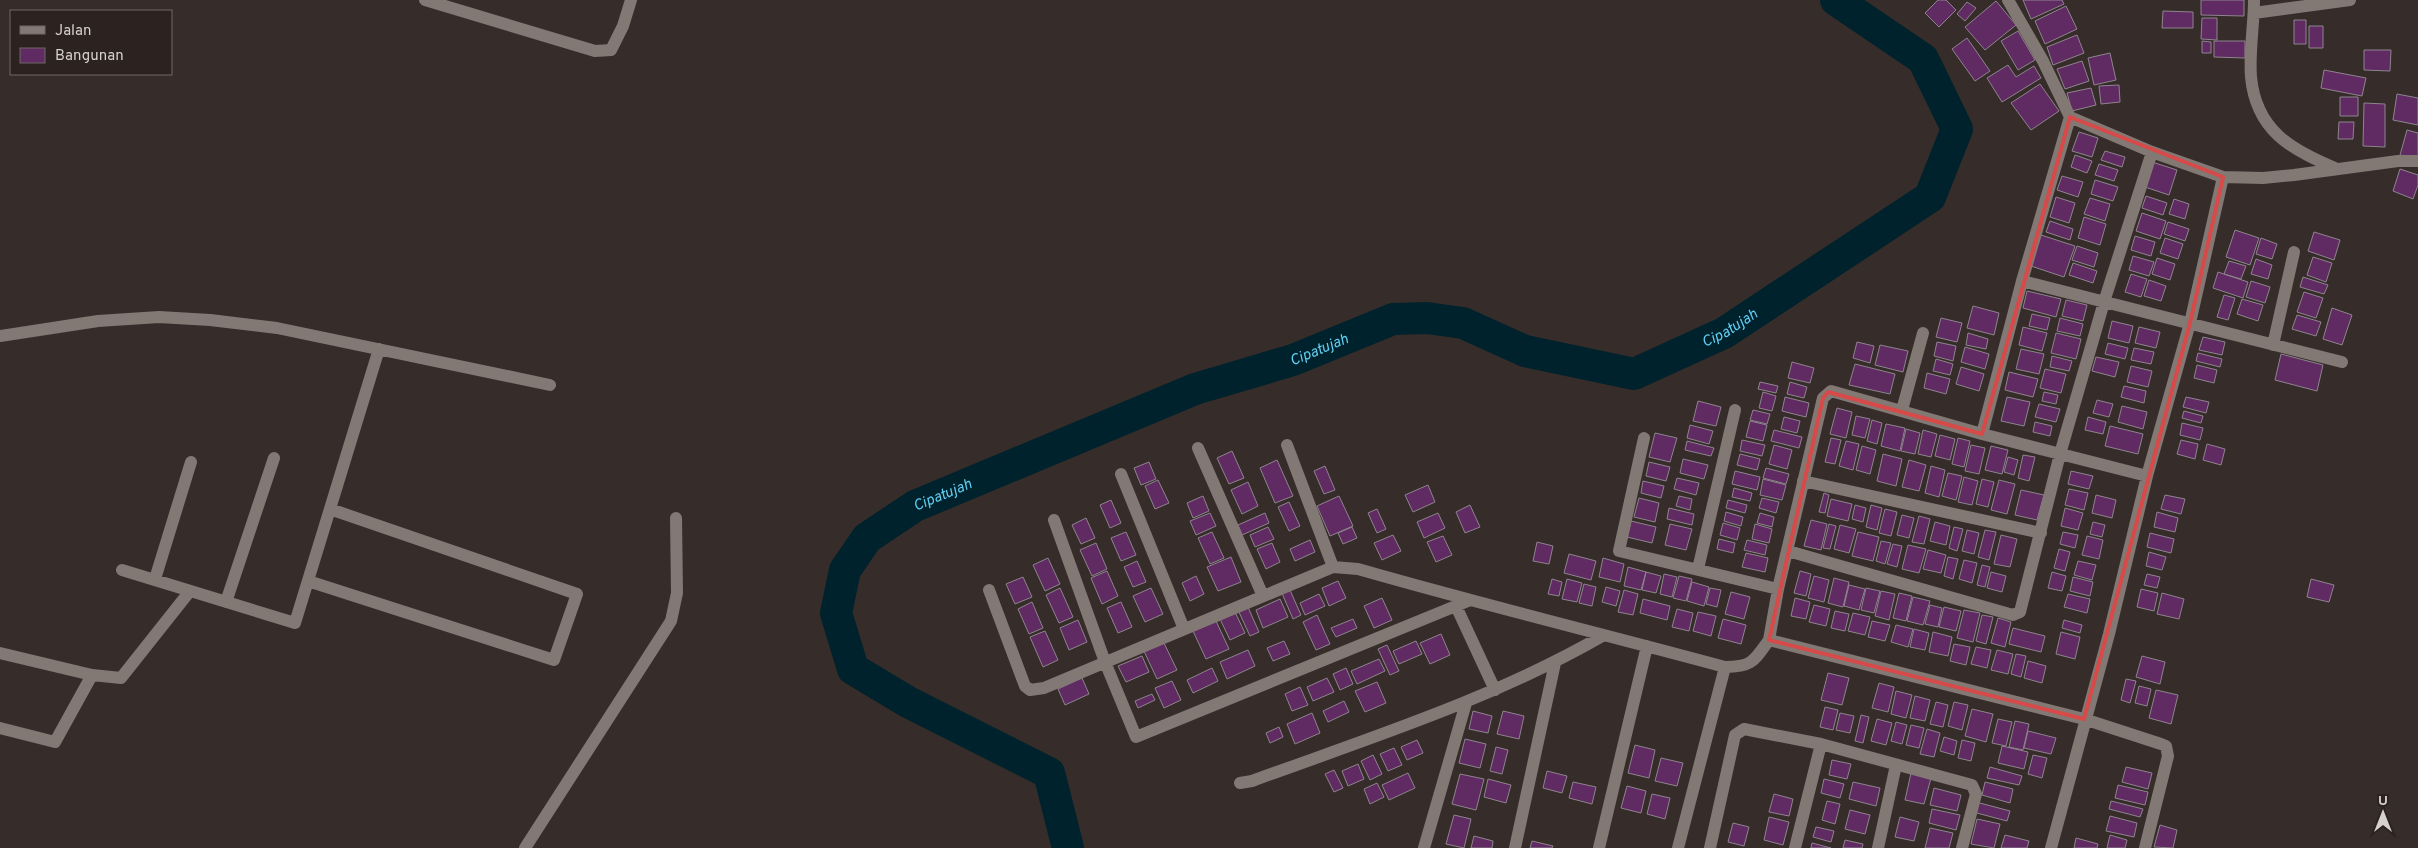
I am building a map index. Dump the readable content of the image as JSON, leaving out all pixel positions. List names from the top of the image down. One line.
{"water":["Cipatujah"],"legend":["Jalan","Bangunan"],"north":"top"}
